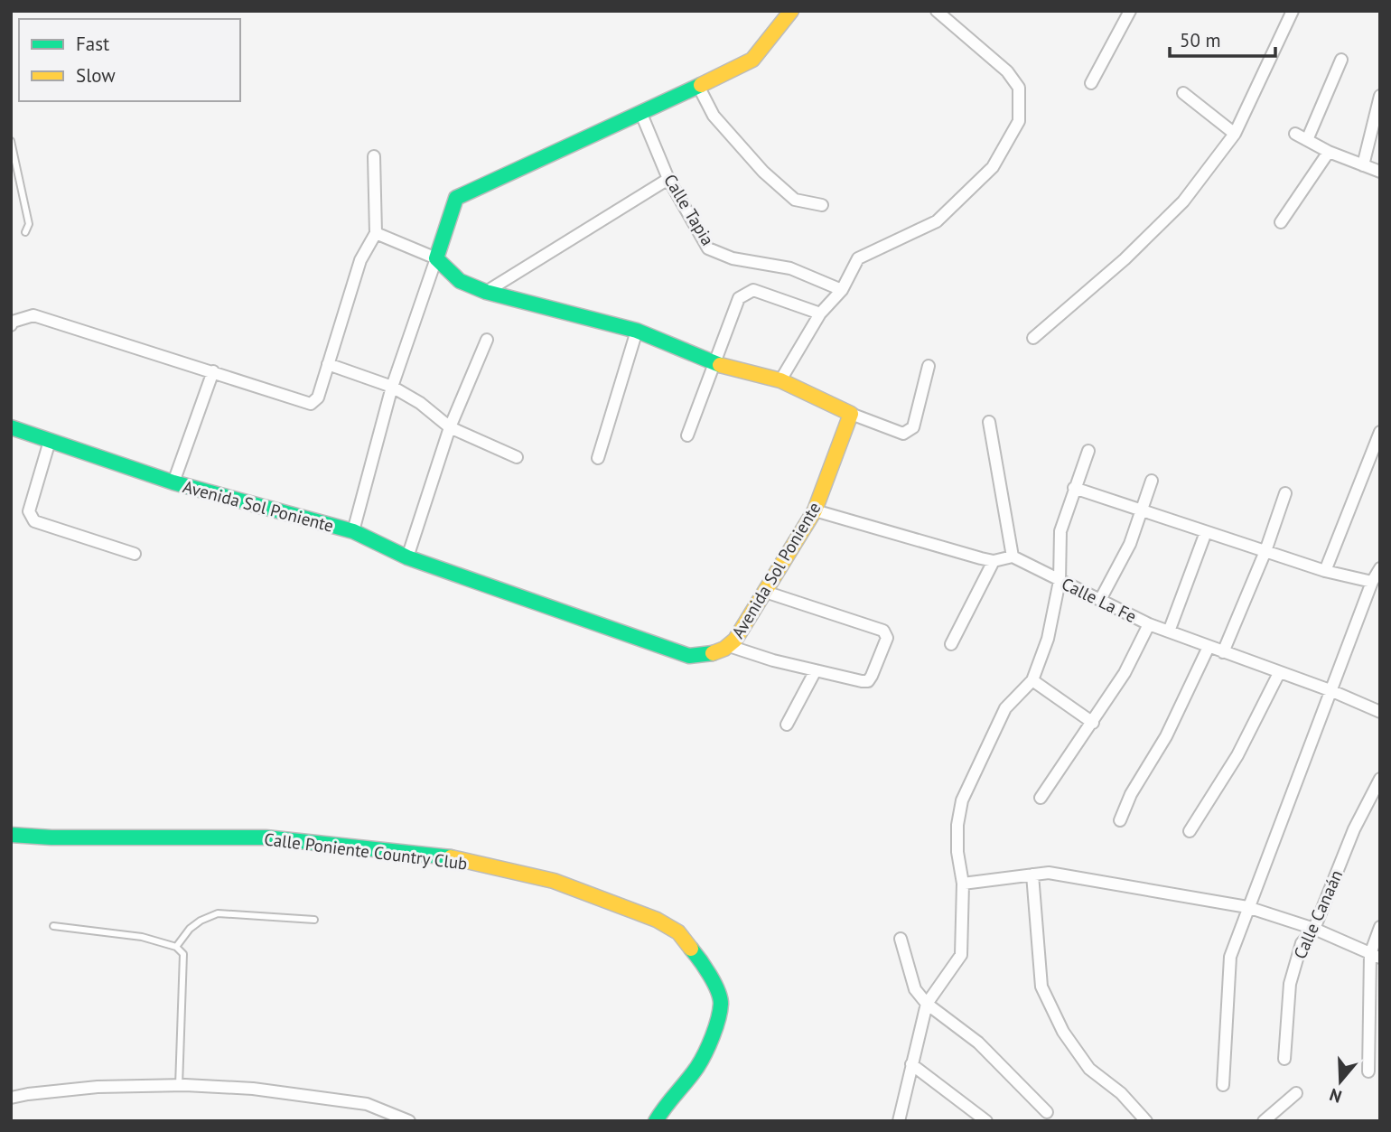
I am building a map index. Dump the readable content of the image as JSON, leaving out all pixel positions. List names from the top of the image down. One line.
{"streets":{"street":["Calle Tapia","Avenida Sol Poniente","Calle La Fe","Calle Poniente Country Club","Calle Canaán"]},"legend":["Fast","Slow"],"scale_bar":"50 m","north":"bottom"}
